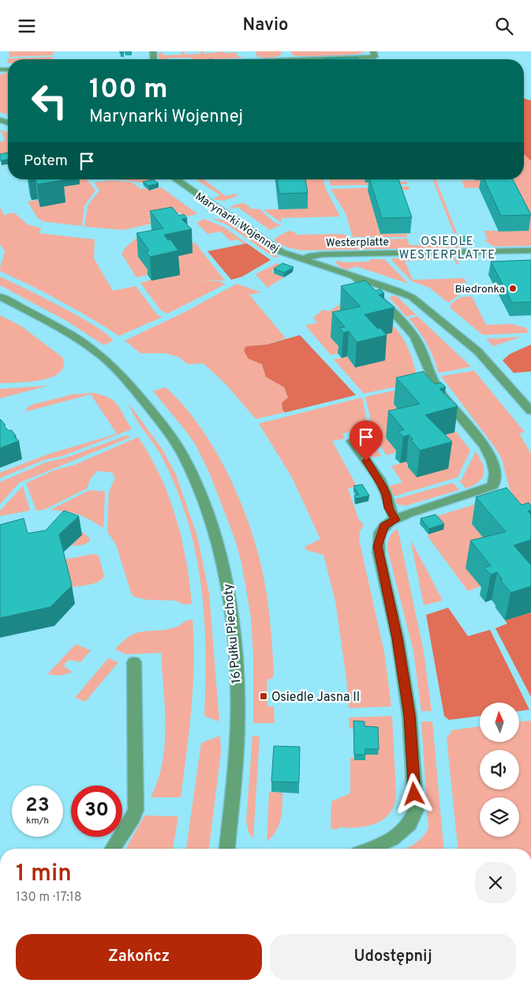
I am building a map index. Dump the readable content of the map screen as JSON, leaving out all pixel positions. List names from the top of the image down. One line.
{"streets":{"street":["Marynarki Wojennej","Westerplatte","16 Pułku Piechoty"]},"crossings":[["Marynarki Wojennej","Westerplatte"]],"districts":["OSIEDLE WESTERPLATTE"],"places":{"other":["Biedronka"],"transit":["Osiedle Jasna II"]},"north":"top","page":{"header":"Navio","turn":["100 m","Marynarki Wojennej"],"then":"Potem","speed":"23 km/h","limit":"30","heading":["1 min","130 m · 17:18"],"buttons":["Zakończ","Udostępnij"]}}
